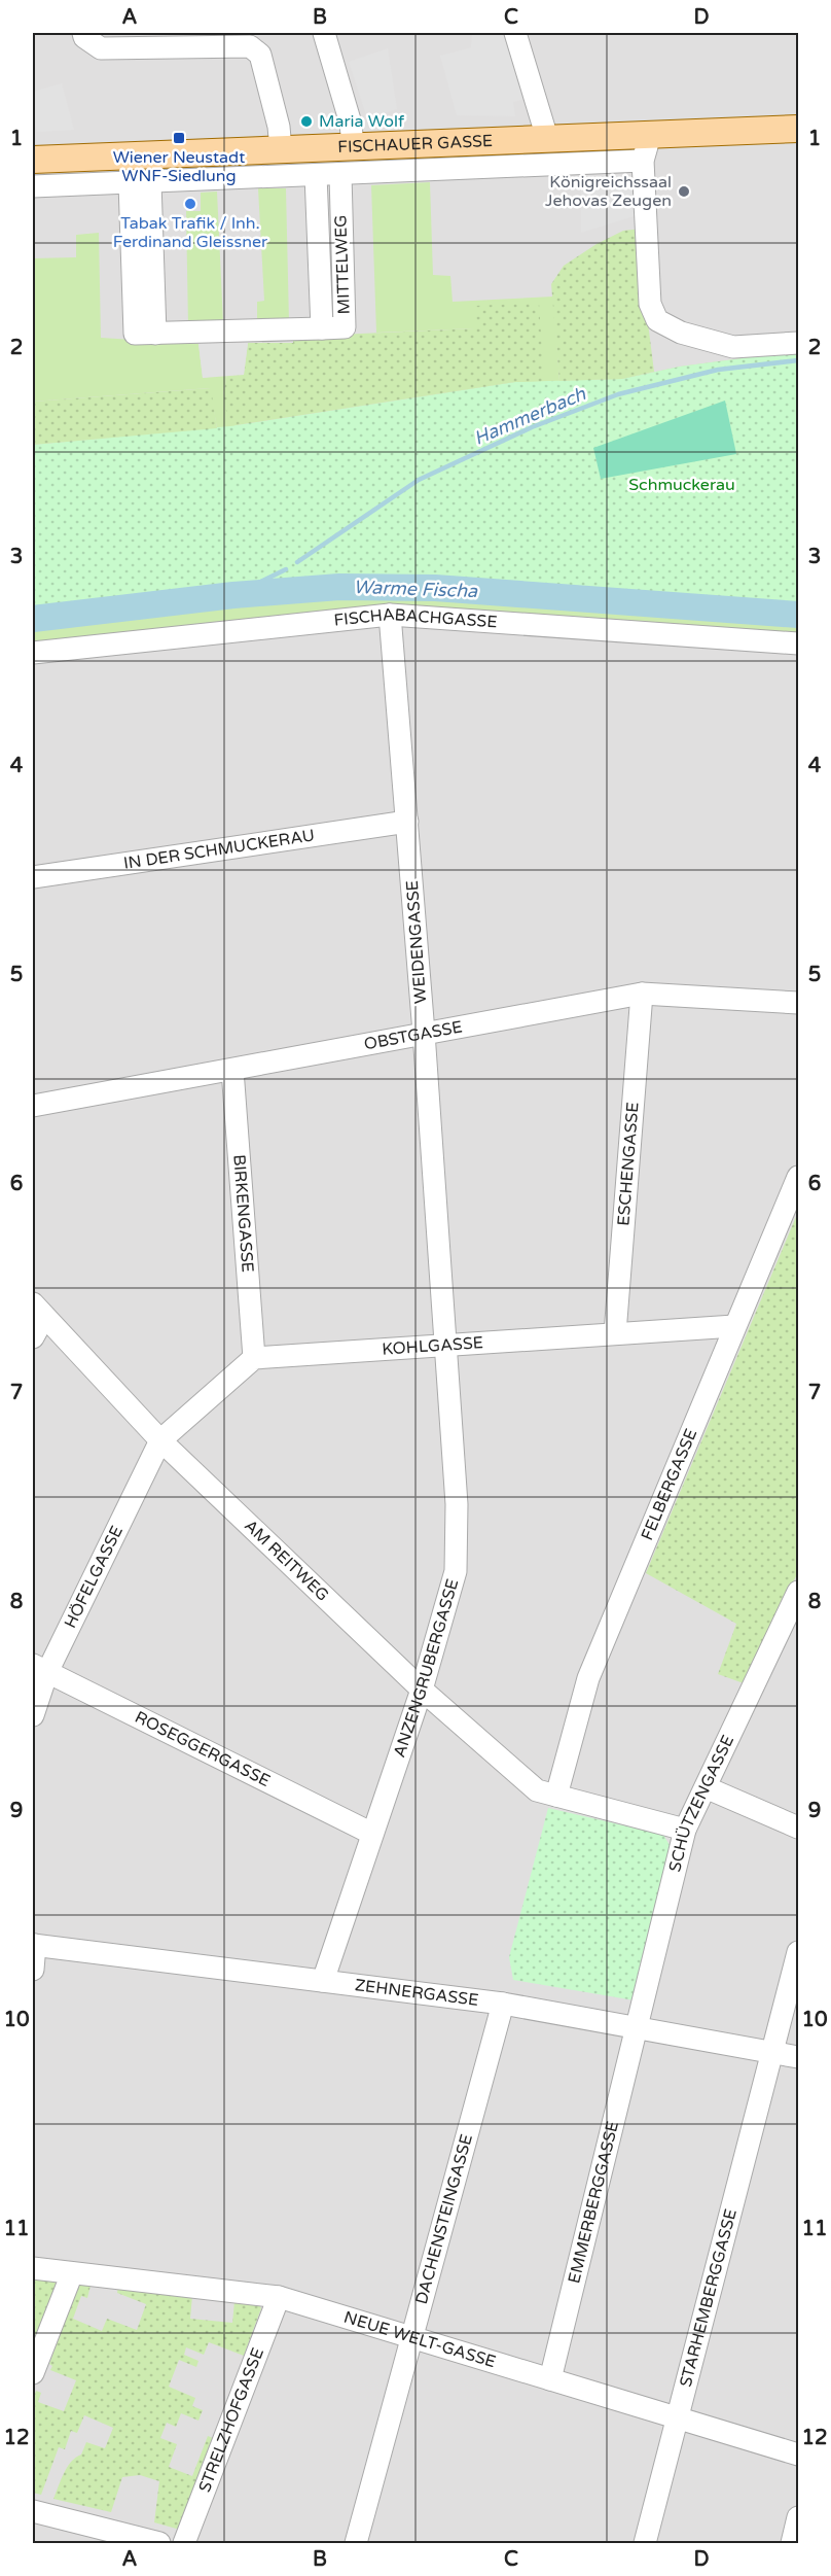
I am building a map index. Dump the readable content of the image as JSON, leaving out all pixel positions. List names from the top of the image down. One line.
{"streets":{"main road":["FISCHAUER GASSE"],"street":["MITTELWEG","FISCHABACHGASSE","IN DER SCHMUCKERAU","WEIDENGASSE","OBSTGASSE","ESCHENGASSE","BIRKENGASSE","KOHLGASSE","FELBERGASSE","AM REITWEG","HÖFELGASSE","ANZENGRUBERGASSE","ROSEGGERGASSE","SCHÜTZENGASSE","ZEHNERGASSE","EMMERBERGGASSE","DACHENSTEINGASSE","STARHEMBERGGASSE","NEUE WELT-GASSE","STRELZHOFGASSE"]},"crossings":[["FISCHABACHGASSE","WEIDENGASSE"],["IN DER SCHMUCKERAU","WEIDENGASSE"],["WEIDENGASSE","OBSTGASSE"],["WEIDENGASSE","KOHLGASSE"],["WEIDENGASSE","ANZENGRUBERGASSE"],["OBSTGASSE","ESCHENGASSE"],["OBSTGASSE","BIRKENGASSE"],["ESCHENGASSE","KOHLGASSE"],["BIRKENGASSE","KOHLGASSE"],["KOHLGASSE","FELBERGASSE"],["KOHLGASSE","ANZENGRUBERGASSE"],["FELBERGASSE","AM REITWEG"],["AM REITWEG","HÖFELGASSE"],["AM REITWEG","ANZENGRUBERGASSE"],["AM REITWEG","SCHÜTZENGASSE"],["HÖFELGASSE","ROSEGGERGASSE"],["ANZENGRUBERGASSE","ROSEGGERGASSE"],["ANZENGRUBERGASSE","ZEHNERGASSE"],["SCHÜTZENGASSE","ZEHNERGASSE"],["SCHÜTZENGASSE","EMMERBERGGASSE"],["ZEHNERGASSE","EMMERBERGGASSE"],["ZEHNERGASSE","DACHENSTEINGASSE"],["ZEHNERGASSE","STARHEMBERGGASSE"],["EMMERBERGGASSE","NEUE WELT-GASSE"],["DACHENSTEINGASSE","NEUE WELT-GASSE"],["STARHEMBERGGASSE","NEUE WELT-GASSE"],["NEUE WELT-GASSE","STRELZHOFGASSE"]],"water":["Hammerbach","Warme Fischa"],"parks":["Schmuckerau"],"places":{"other":["Maria Wolf","Königreichssaal Jehovas Zeugen","Tabak Trafik / Inh. Ferdinand Gleissner"],"transit":["Wiener Neustadt WNF-Siedlung"]},"grid":{"columns":["A","B","C","D"],"rows":["1","2","3","4","5","6","7","8","9","10","11","12"]}}
